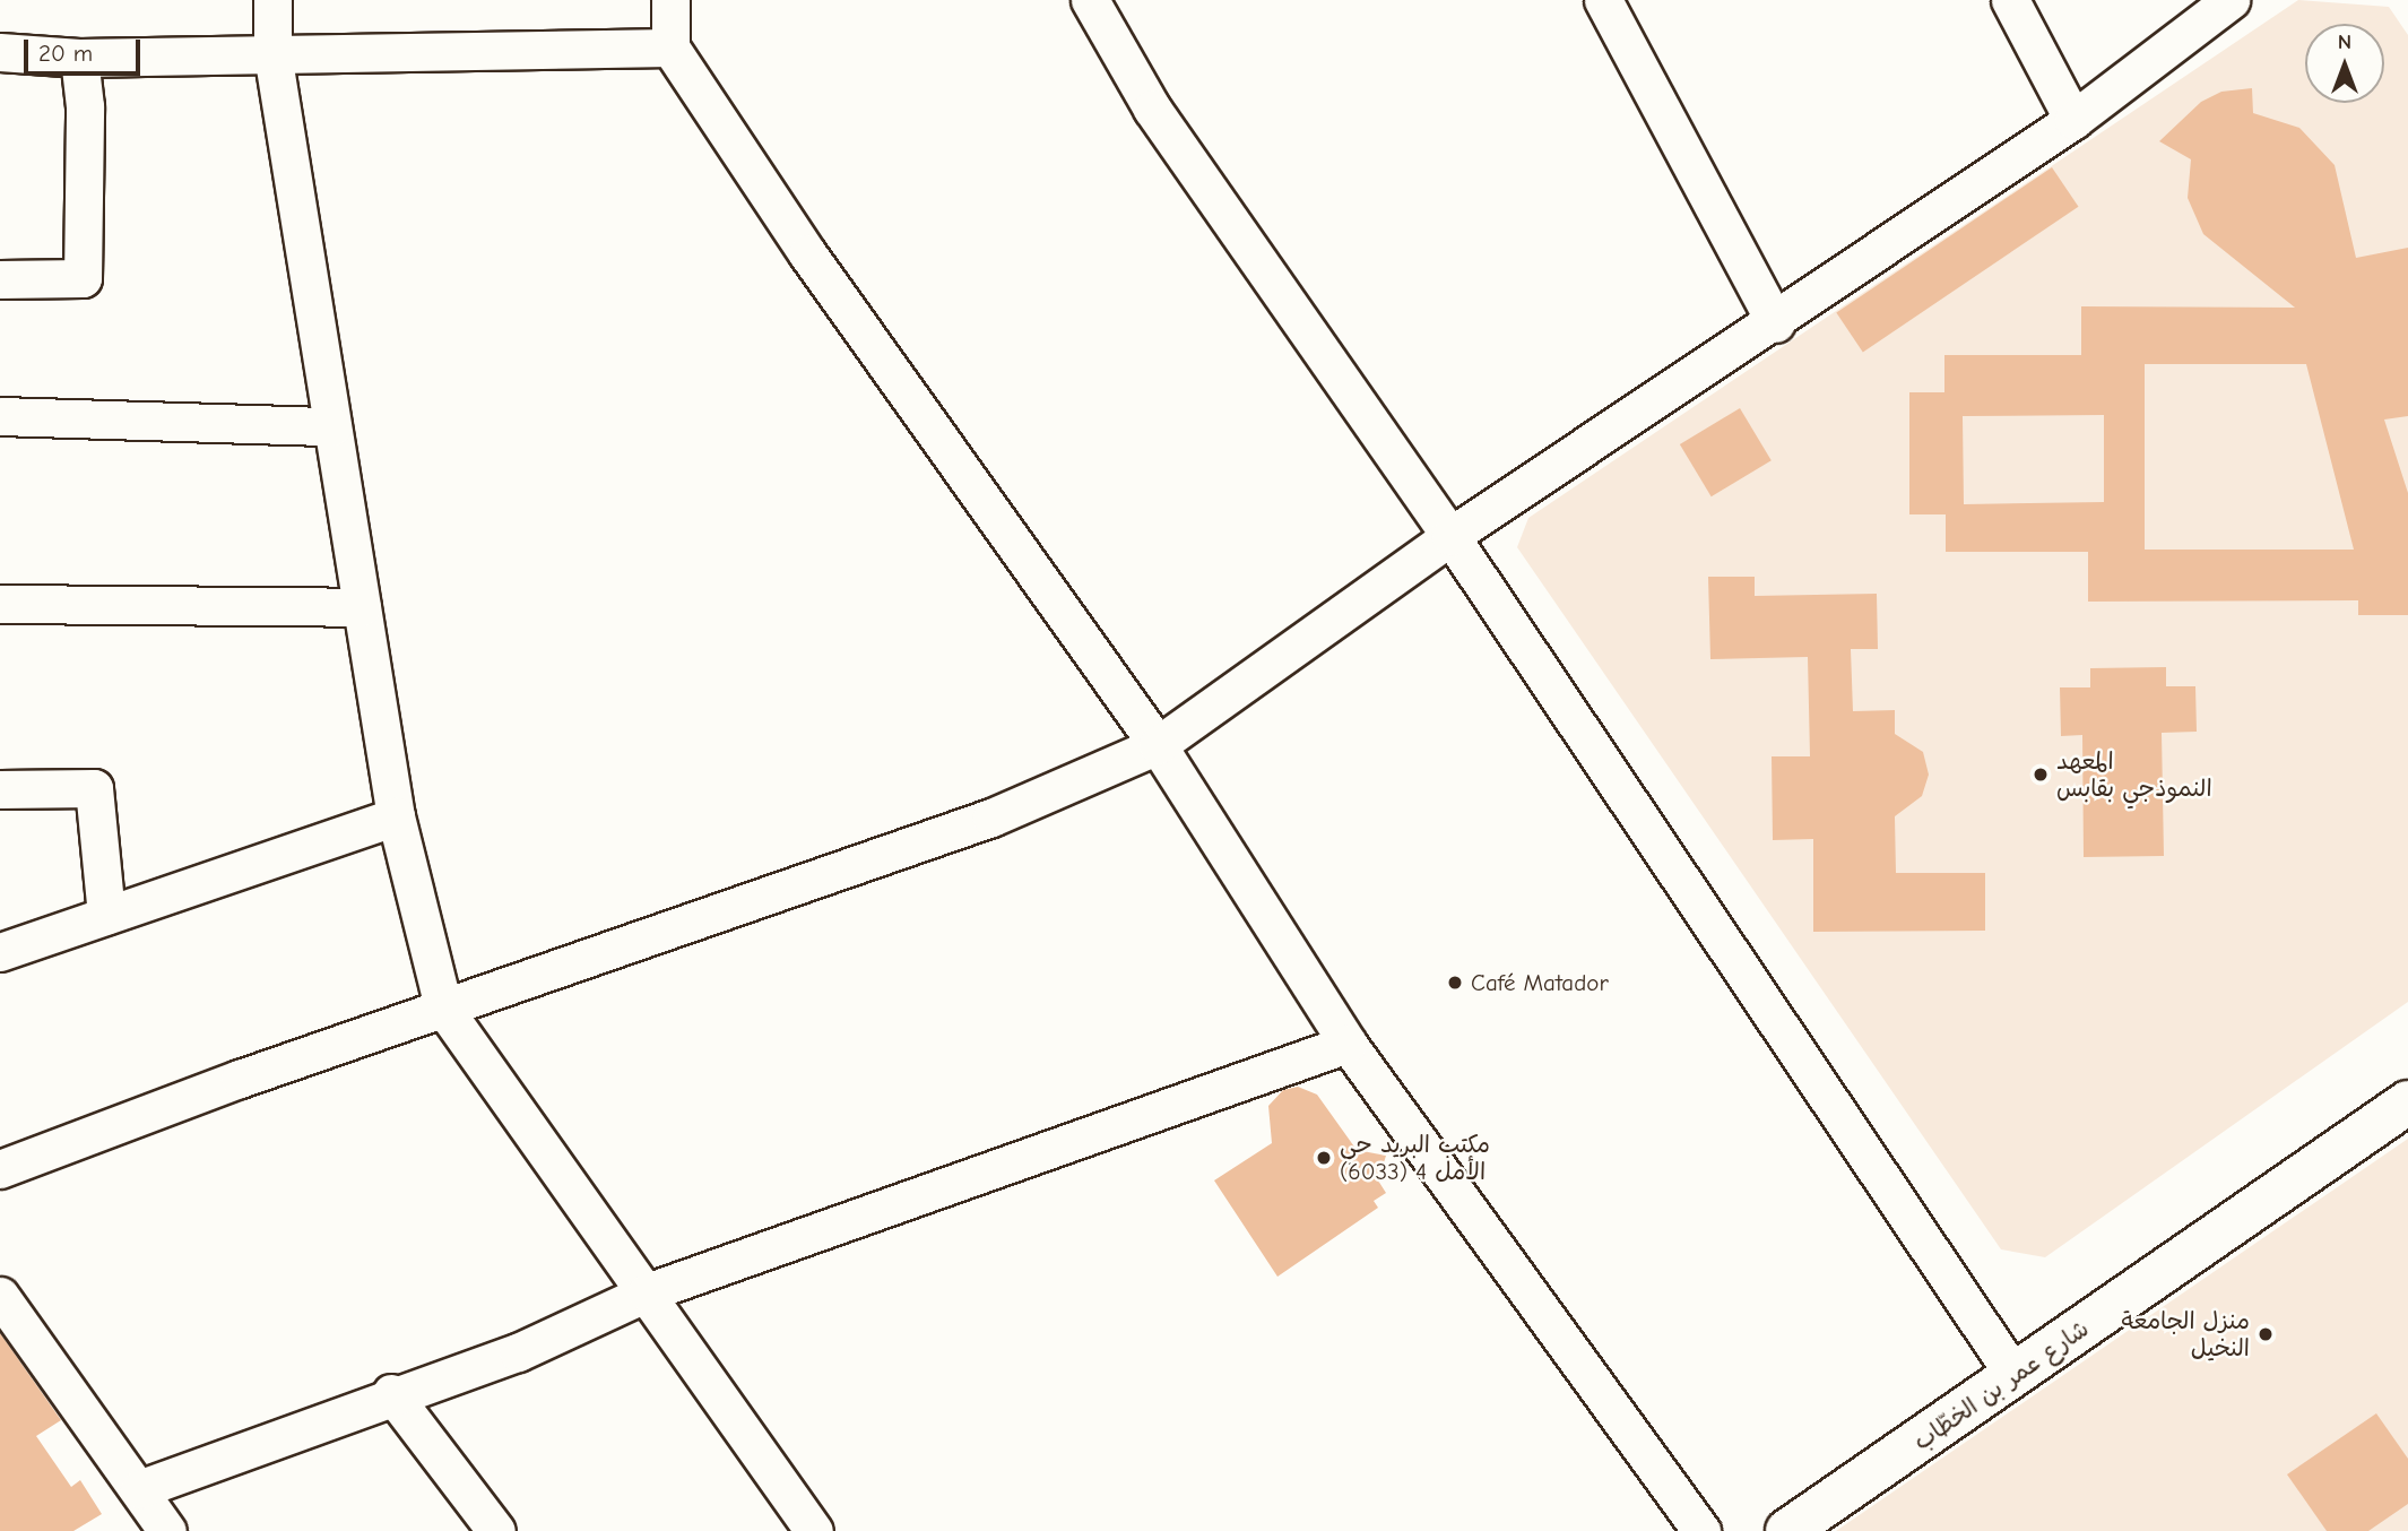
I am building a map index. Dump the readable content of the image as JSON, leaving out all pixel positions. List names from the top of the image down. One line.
{"streets":{"street":["شارع عمر بن الخطّاب"]},"places":["المعهد النموذجي بقابس","Café Matador","مكتب البريد حي الأمل 4 (6033)","منزل الجامعة النخيل"],"scale_bar":"20 m","north":"top"}
